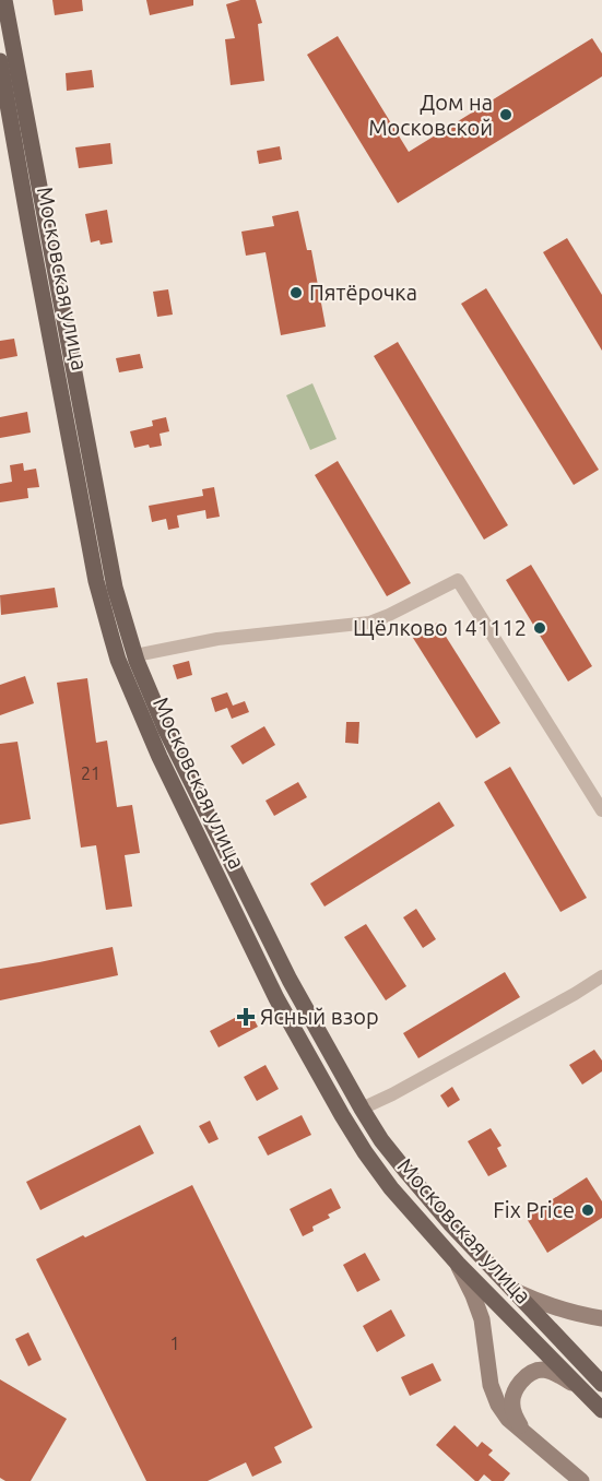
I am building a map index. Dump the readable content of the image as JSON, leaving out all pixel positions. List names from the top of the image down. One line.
{"streets":{"main road":["Московская улица"]},"places":{"other":["Дом на Московской","Пятёрочка","Щёлково 141112","Fix Price"],"health":["Ясный взор"]},"house_numbers":["21","1"]}
